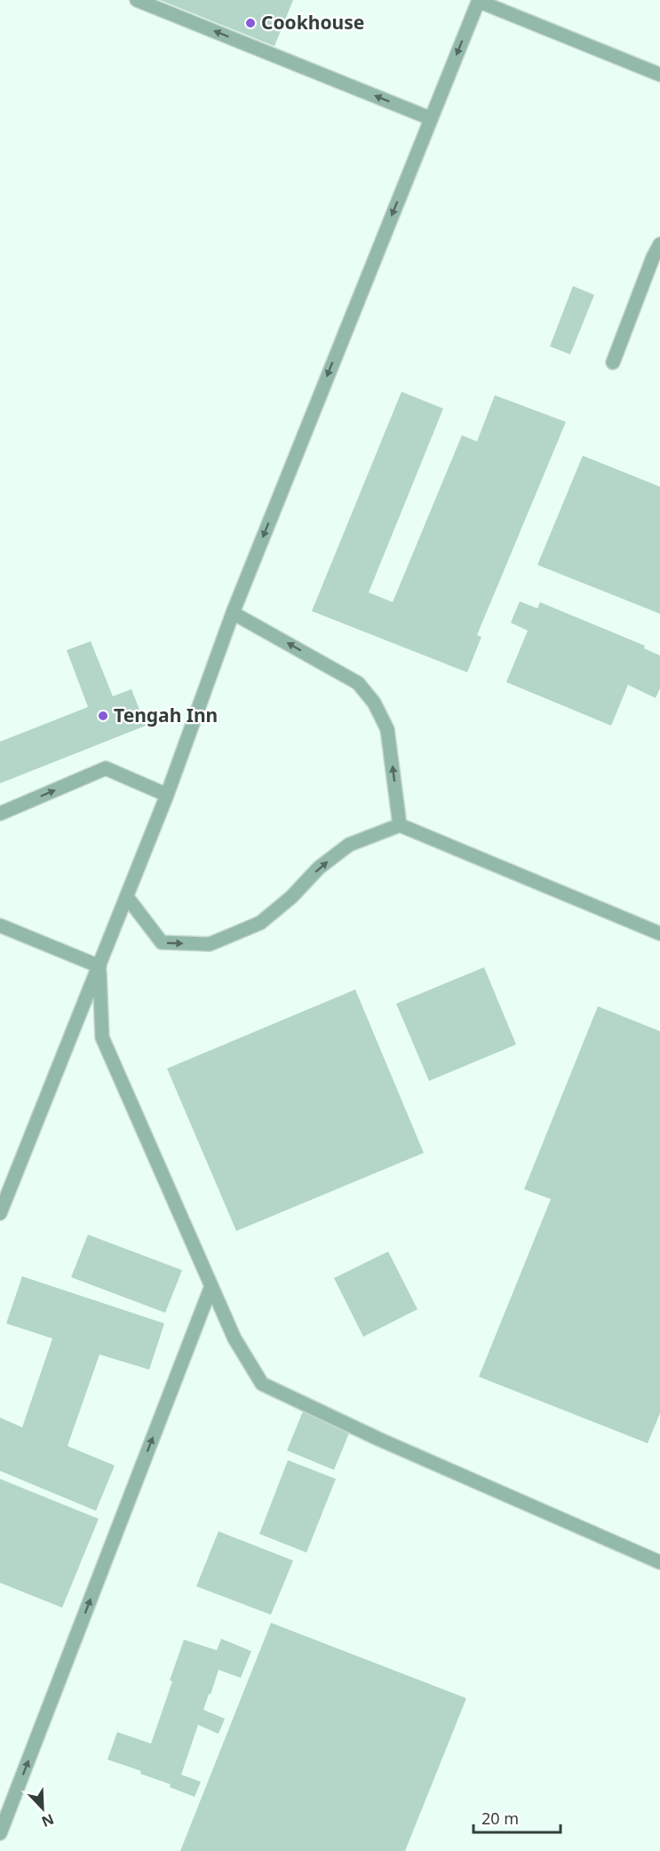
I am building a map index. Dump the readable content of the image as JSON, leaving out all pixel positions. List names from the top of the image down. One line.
{"places":["Cookhouse","Tengah Inn"],"scale_bar":"20 m","north":"bottom right"}
